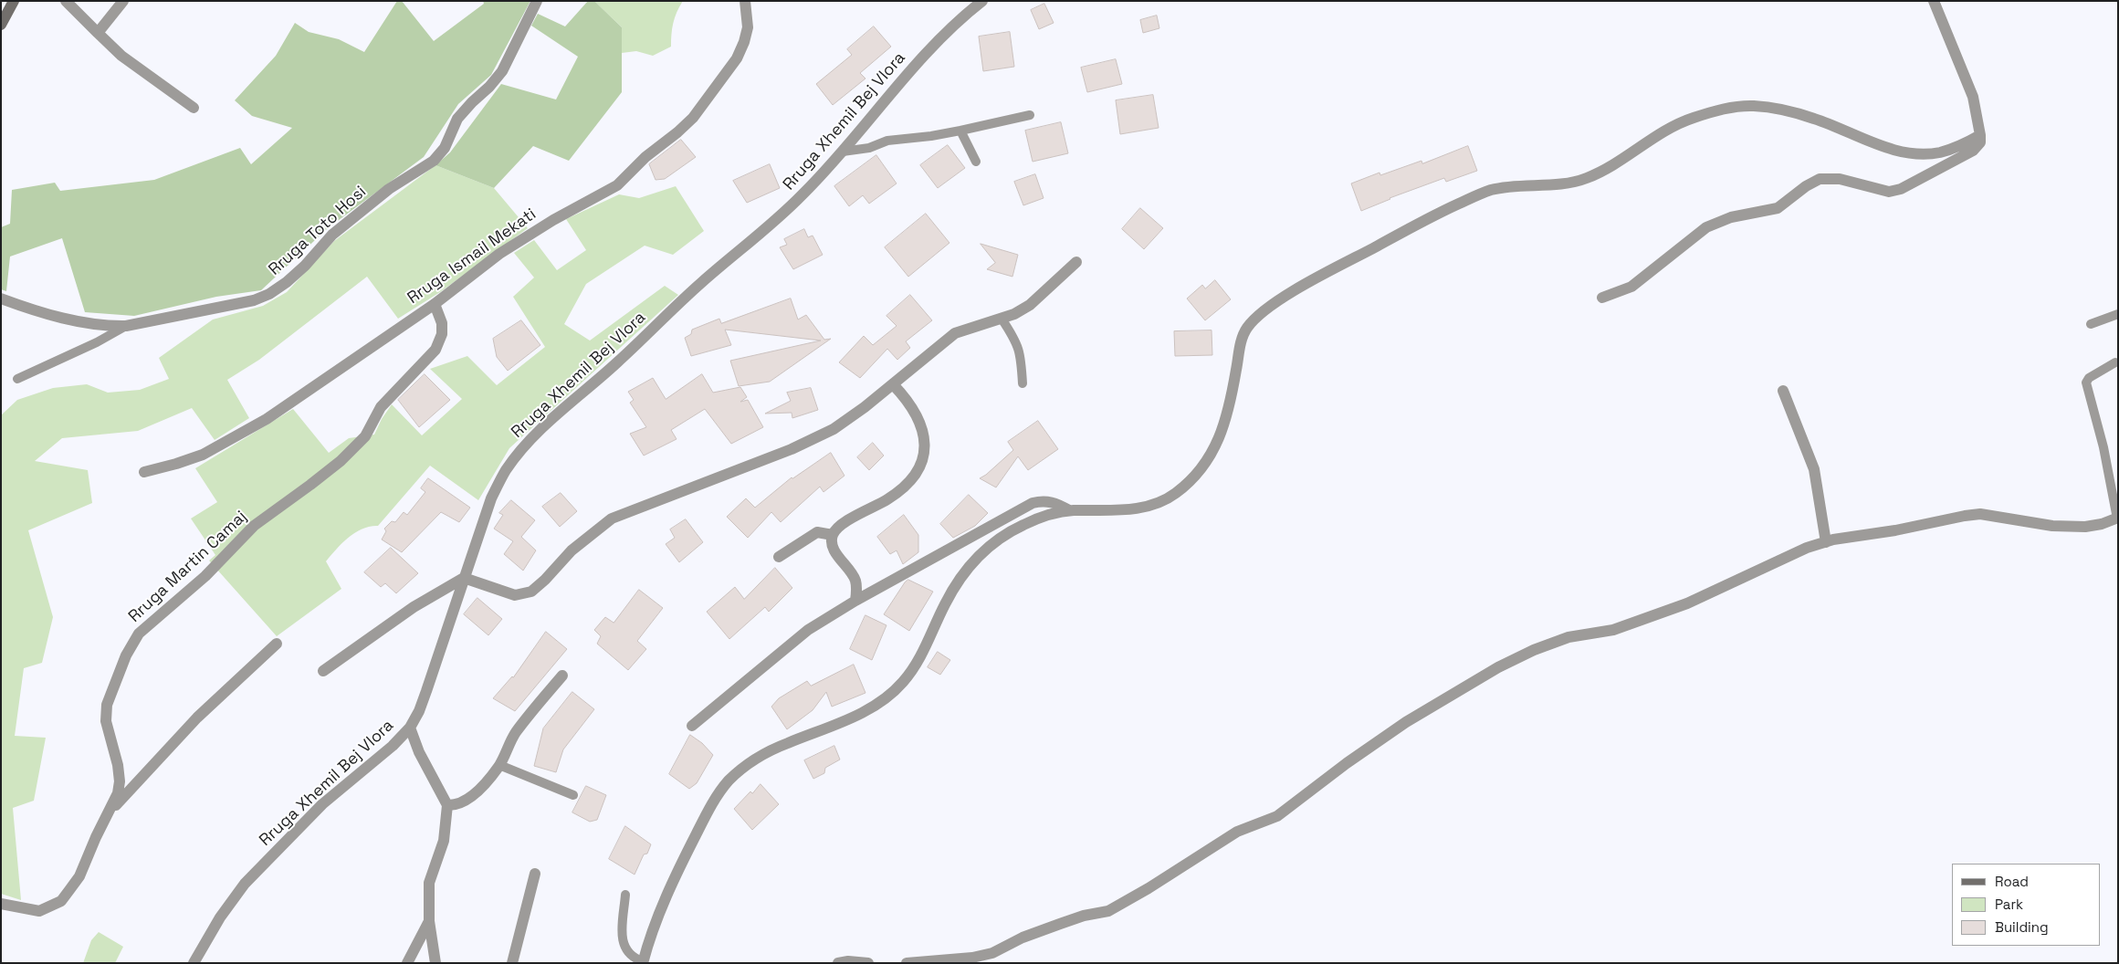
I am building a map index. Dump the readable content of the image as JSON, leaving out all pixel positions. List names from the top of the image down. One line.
{"streets":{"street":["Rruga Xhemil Bej Vlora","Rruga Toto Hosi","Rruga Ismail Mekati","Rruga Martin Camaj"]},"crossings":[["Rruga Ismail Mekati","Rruga Martin Camaj"]],"legend":["Road","Park","Building"]}
